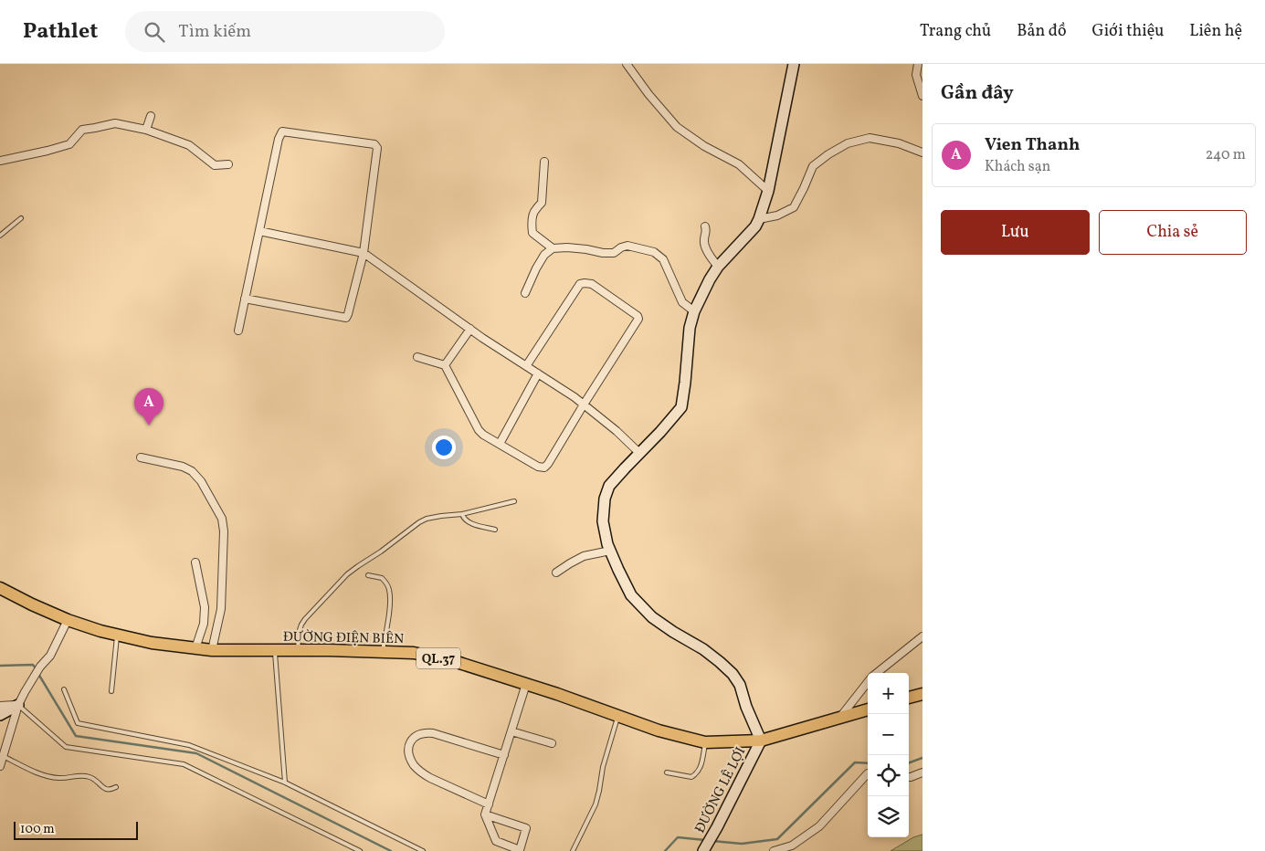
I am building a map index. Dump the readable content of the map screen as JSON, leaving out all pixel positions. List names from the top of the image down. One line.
{"streets":{"main road":["ĐƯỜNG ĐIỆN BIÊN","QL.37"],"street":["ĐƯỜNG LÊ LỢI"]},"crossings":[["ĐƯỜNG ĐIỆN BIÊN","ĐƯỜNG LÊ LỢI"]],"scale_bar":"100 m","page":{"header":"Pathlet","search":"Tìm kiếm","nav":["Trang chủ","Bản đồ","Giới thiệu","Liên hệ"],"heading":"Gần đây","list":[{"mark":"A","name":"Vien Thanh","note":"Khách sạn","value":"240 m"}],"buttons":["Lưu","Chia sẻ"],"pins":"A","map_buttons":["+","−"],"scale":"100 m"}}
